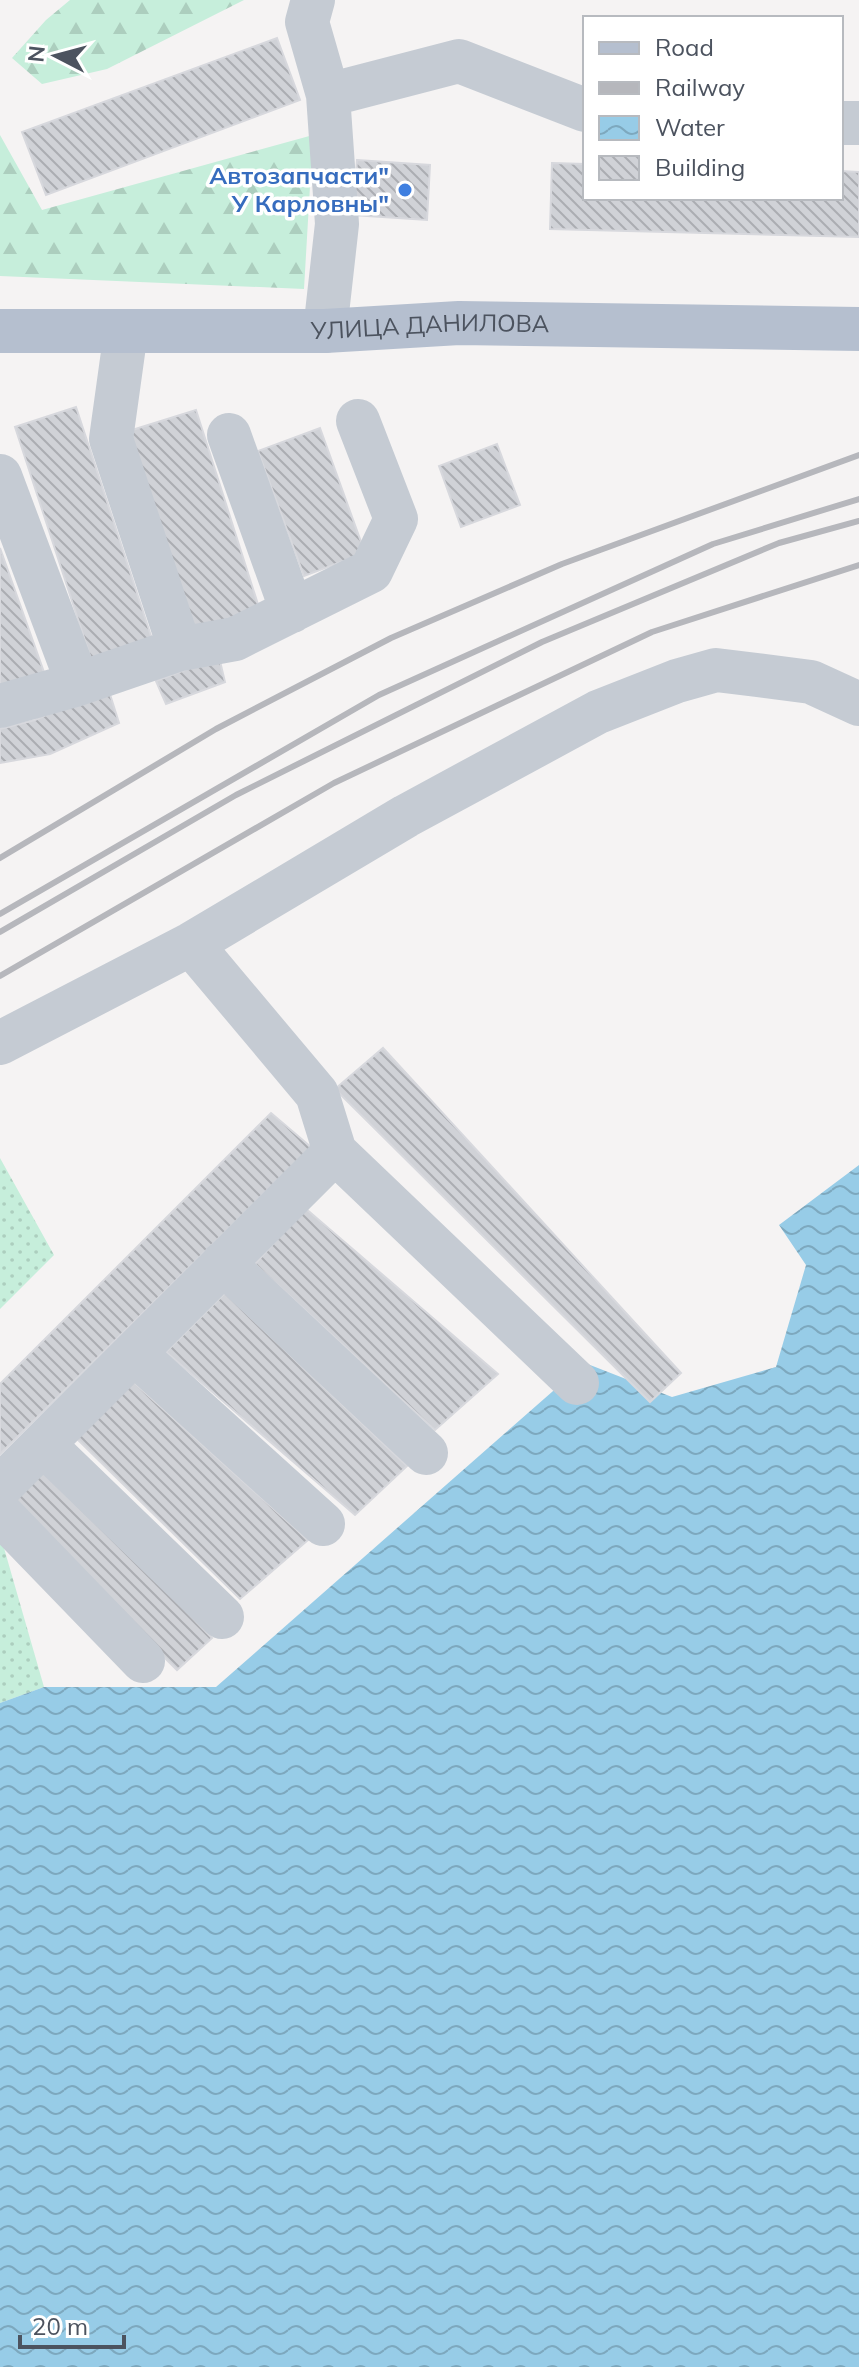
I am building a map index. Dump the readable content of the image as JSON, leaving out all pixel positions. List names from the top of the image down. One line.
{"streets":{"main road":["УЛИЦА ДАНИЛОВА"]},"places":["Автозапчасти\" У Карловны\""],"legend":["Road","Railway","Water","Building"],"scale_bar":"20 m","north":"left"}
